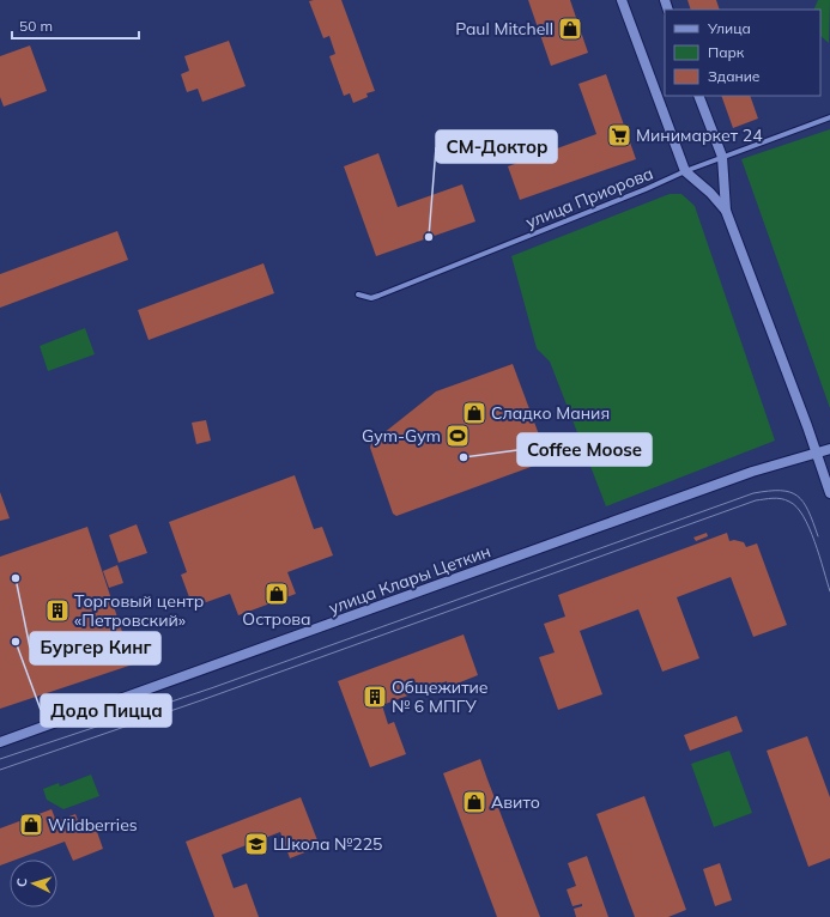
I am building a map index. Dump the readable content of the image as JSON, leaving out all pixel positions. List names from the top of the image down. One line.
{"streets":{"street":["улица Приорова","улица Клары Цеткин"]},"places":{"shop":["Paul Mitchell","Сладко Мания","Острова","Авито","Wildberries"],"supermarket":["Минимаркет 24"],"other":["СМ-Доктор","Coffee Moose","Бургер Кинг","Додо Пицца"],"sports":["Gym-Gym"],"building":["Торговый центр «Петровский»","Общежитие № 6 МПГУ"],"school or university":["Школа №225"]},"legend":["Улица","Парк","Здание"],"scale_bar":"50 m","north":"left"}
